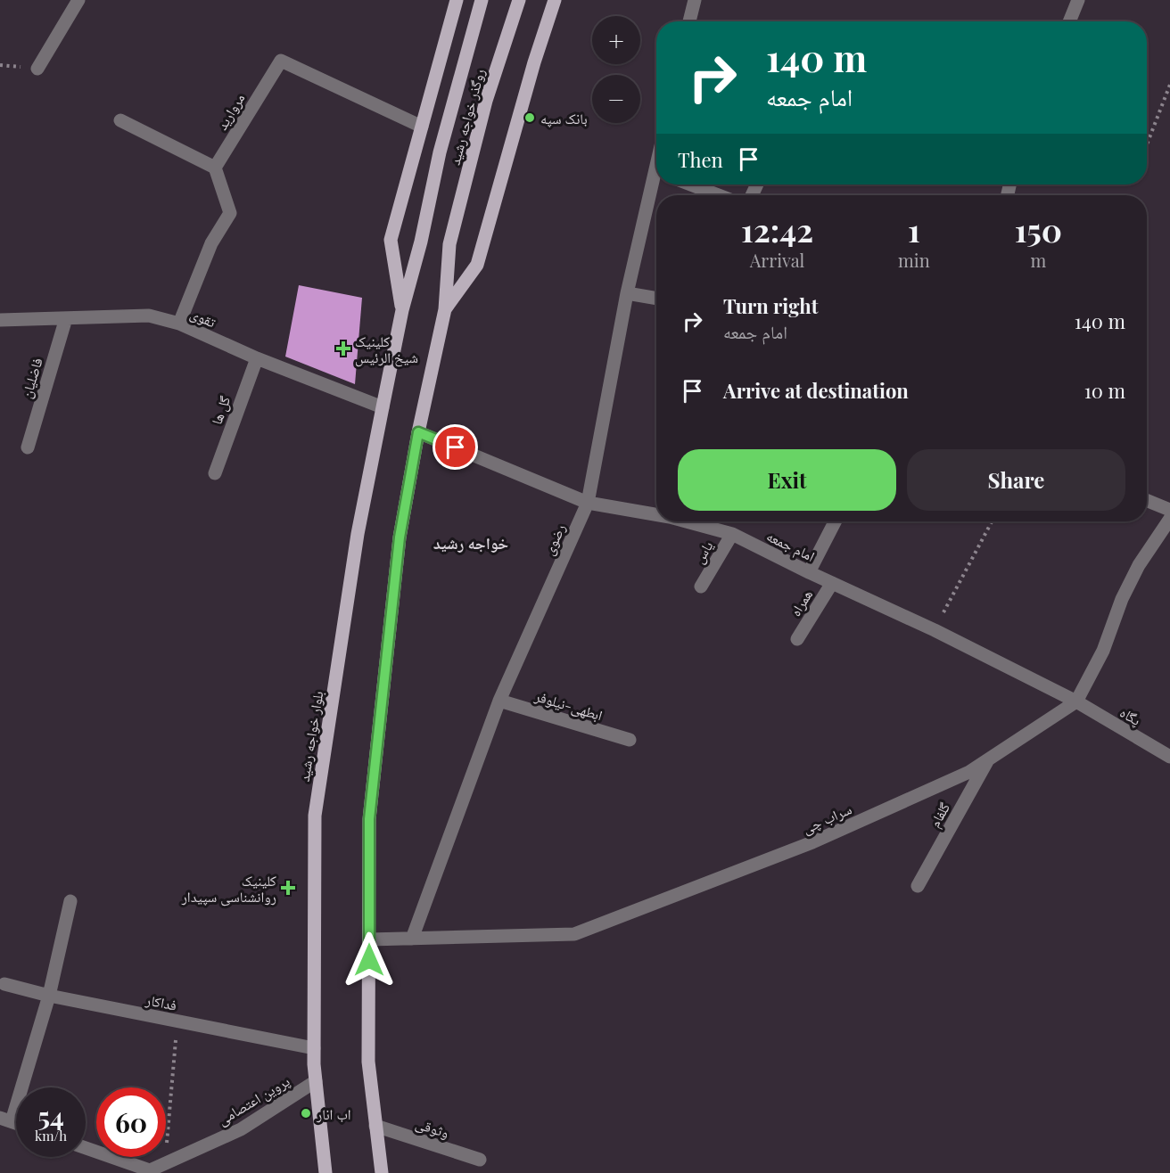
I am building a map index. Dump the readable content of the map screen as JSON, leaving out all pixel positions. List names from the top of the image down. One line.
{"streets":{"main road":["روگذر خواجه رشید","بلوار خواجه رشید"],"street":["مروارید","تقوی","فاضلیان","گل ها","رضوی","امام جمعه","یاس","همراه","ابطهی-نیلوفر","پگاه","گلفام","سراب چی","فداکار","پروین اعتصامی","وثوقی"]},"crossings":[["روگذر خواجه رشید","بلوار خواجه رشید"],["تقوی","فاضلیان"],["تقوی","گل ها"],["تقوی","بلوار خواجه رشید"],["رضوی","امام جمعه"],["رضوی","ابطهی-نیلوفر"],["رضوی","سراب چی"],["امام جمعه","یاس"],["امام جمعه","همراه"],["امام جمعه","پگاه"],["امام جمعه","سراب چی"],["پگاه","سراب چی"],["بلوار خواجه رشید","فداکار"],["بلوار خواجه رشید","پروین اعتصامی"],["گلفام","سراب چی"]],"districts":["خواجه رشید"],"places":{"other":["بانک سپه","اب انار"],"health":["کلینیک شیخ الرئیس","کلینیک روانشناسی سپیدار"]},"page":{"map_buttons":["+","−"],"turn":["140 m","امام جمعه"],"then":"Then","eta":["12:42","Arrival","1","min","150","m"],"list":[{"name":"Turn right","note":"امام جمعه","value":"140 m"},{"name":"Arrive at destination","value":"10 m"}],"buttons":["Exit","Share"],"speed":"54 km/h","limit":"60"}}
